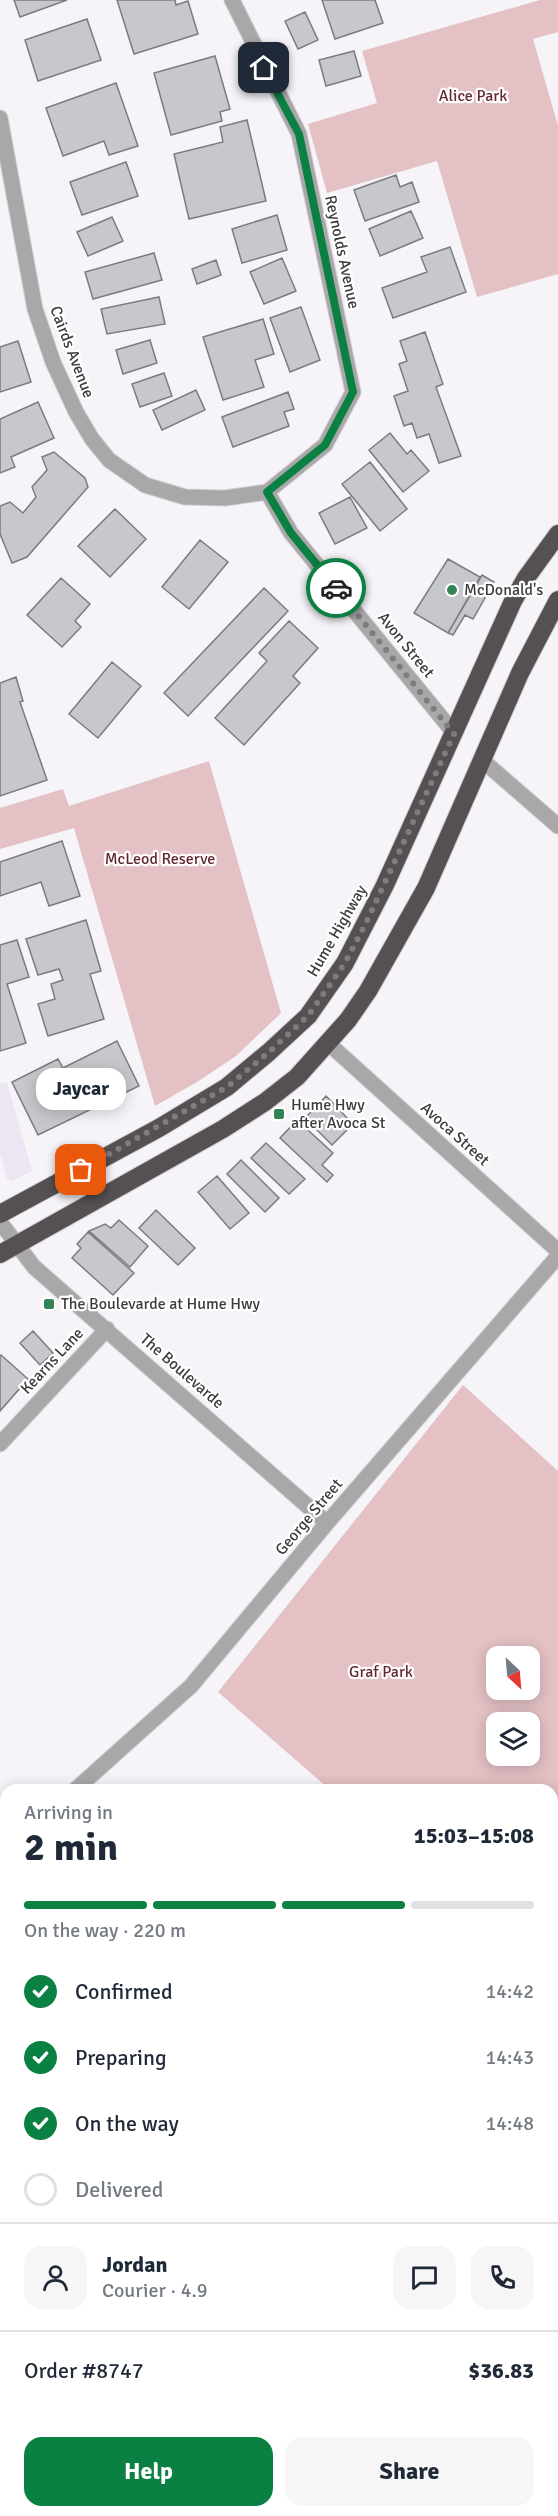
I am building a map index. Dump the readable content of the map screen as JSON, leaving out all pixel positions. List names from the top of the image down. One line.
{"streets":{"highway":["Hume Highway"],"street":["Reynolds Avenue","Cairds Avenue","Avon Street","Avoca Street","Kearns Lane","The Boulevarde","George Street"]},"crossings":[["Reynolds Avenue","Cairds Avenue"],["Reynolds Avenue","Avon Street"],["Cairds Avenue","Avon Street"],["Avon Street","Hume Highway"],["Avoca Street","George Street"],["Kearns Lane","The Boulevarde"],["The Boulevarde","George Street"]],"parks":["Alice Park","McLeod Reserve","Graf Park"],"places":{"other":["McDonald's","Jaycar"],"transit":["Hume Hwy after Avoca St","The Boulevarde at Hume Hwy"]},"north":"bottom right","page":{"bubble":"Jaycar","heading":["2 min","Arriving in","15:03–15:08"],"panel":["Jordan","Courier · 4.9","Order #8747","$36.83"],"bar":"On the way · 220 m","list":[["Confirmed","14:42"],["Preparing","14:43"],["On the way","14:48"],"Delivered"],"buttons":["Help","Share"]}}
